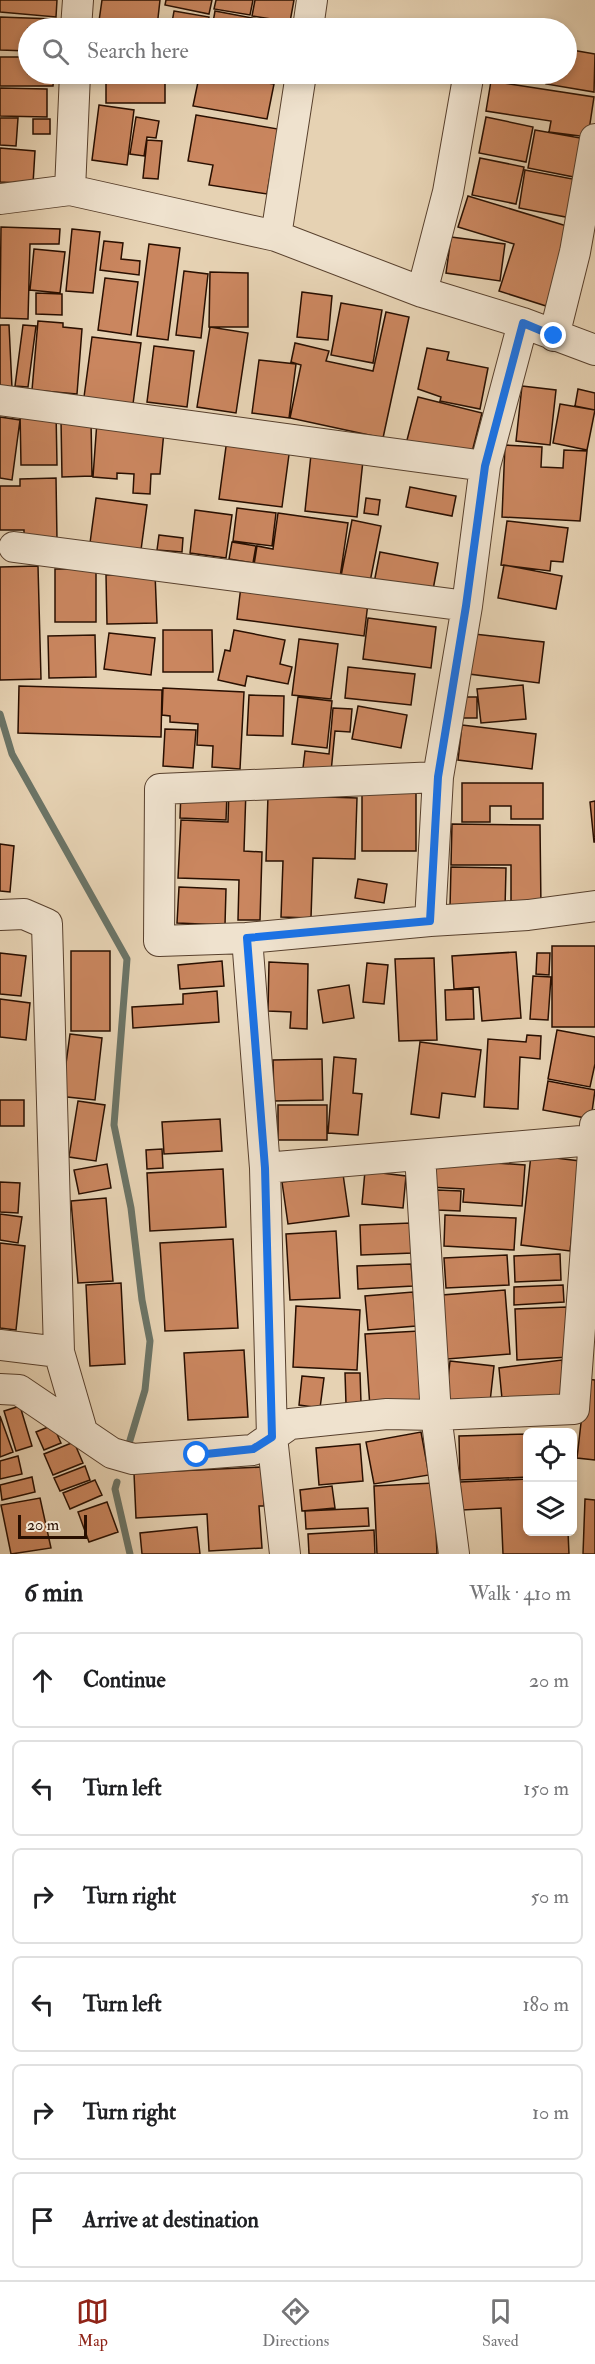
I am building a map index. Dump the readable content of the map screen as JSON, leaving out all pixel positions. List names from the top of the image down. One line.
{"scale_bar":"20 m","page":{"search":"Search here","scale":"20 m","heading":["6 min","Walk · 410 m"],"list":[["Continue","20 m"],["Turn left","150 m"],["Turn right","50 m"],["Turn left","180 m"],["Turn right","10 m"],"Arrive at destination"],"nav":["Map","Directions","Saved"]}}
